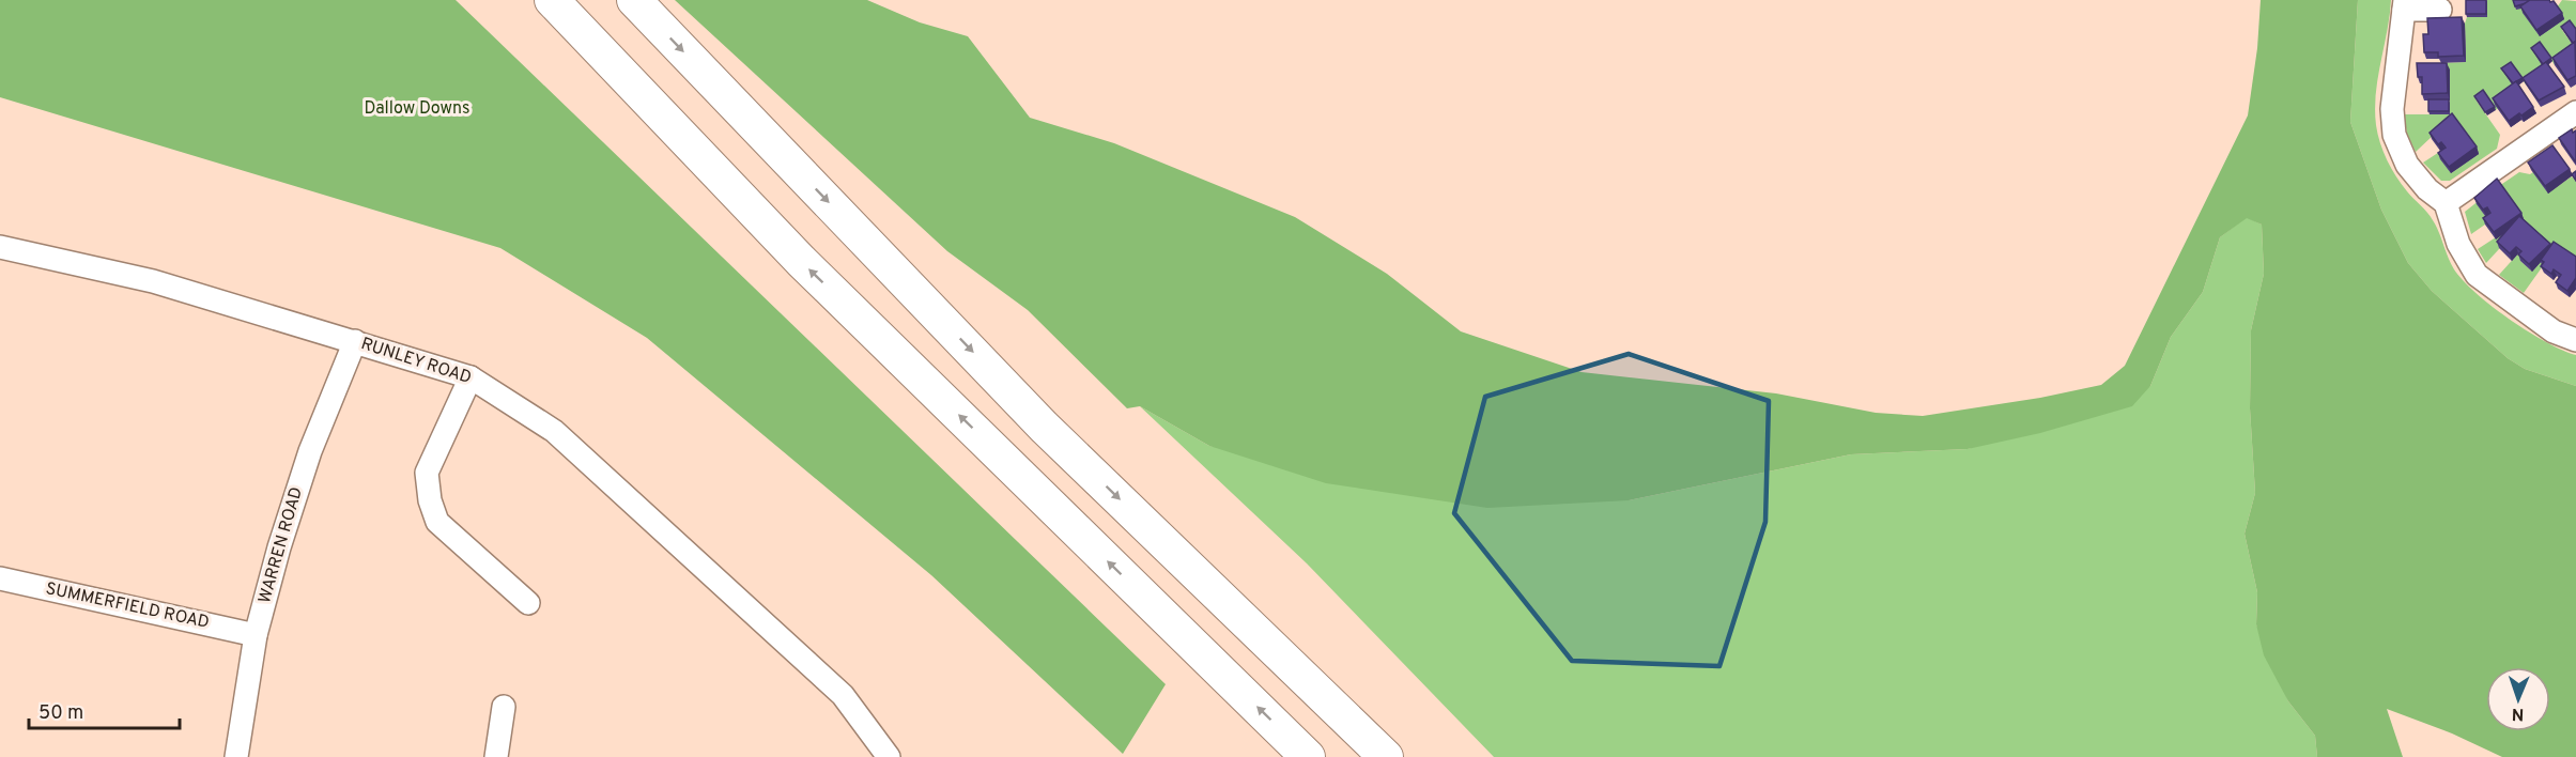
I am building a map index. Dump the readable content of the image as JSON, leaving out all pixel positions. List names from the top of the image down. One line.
{"streets":{"street":["RUNLEY ROAD","WARREN ROAD","SUMMERFIELD ROAD"]},"crossings":[["RUNLEY ROAD","WARREN ROAD"],["WARREN ROAD","SUMMERFIELD ROAD"]],"parks":["Dallow Downs"],"scale_bar":"50 m","north":"bottom"}
